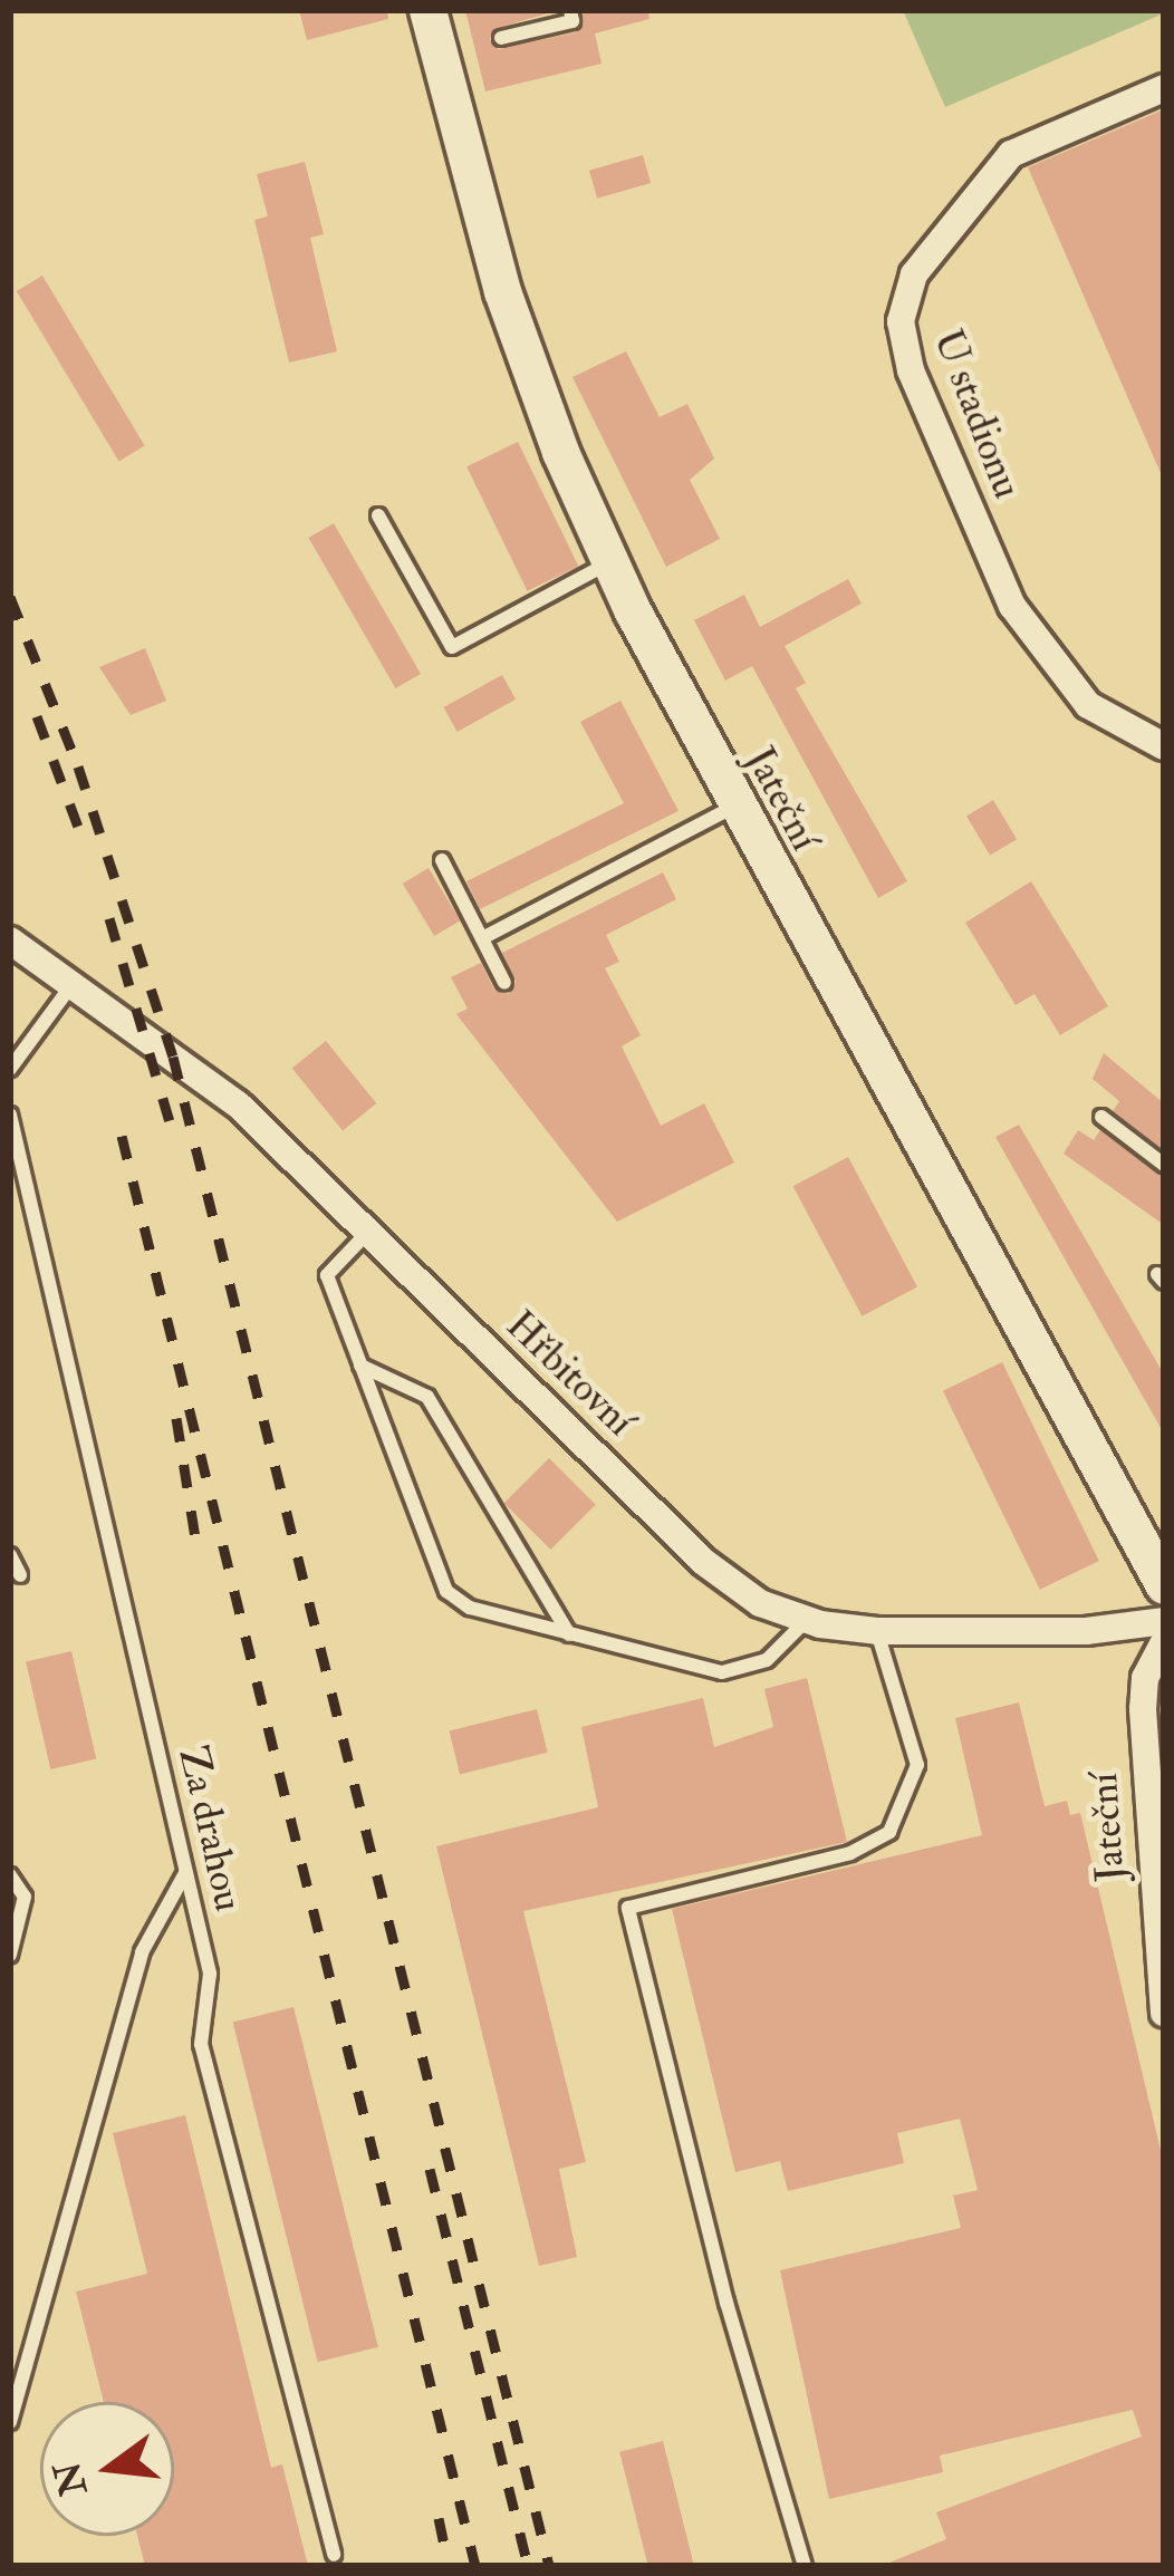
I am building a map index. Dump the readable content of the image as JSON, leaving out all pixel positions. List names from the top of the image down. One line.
{"streets":{"main road":["Jateční"],"street":["U stadionu","Hřbitovní"],"lane":["Za drahou"]},"north":"left"}
